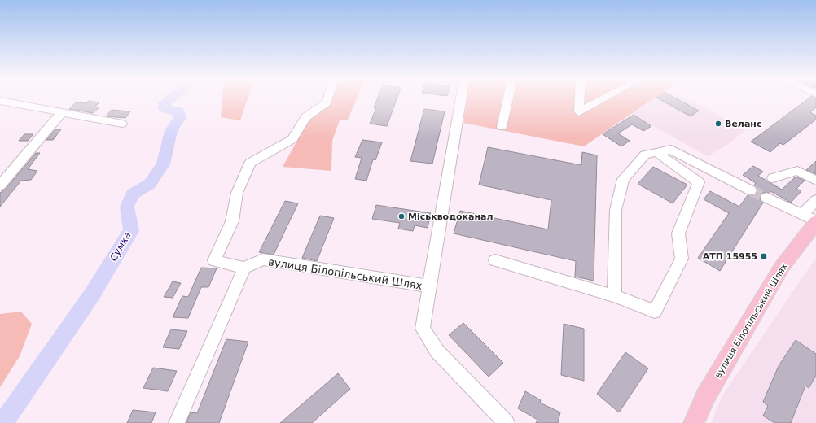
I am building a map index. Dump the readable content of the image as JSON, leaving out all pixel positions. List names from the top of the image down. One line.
{"streets":{"main road":["вулиця Білопільський Шлях"]},"water":["Сумка"],"places":{"other":["Веланс","Міськводоканал"],"transit":["АТП 15955"]}}
